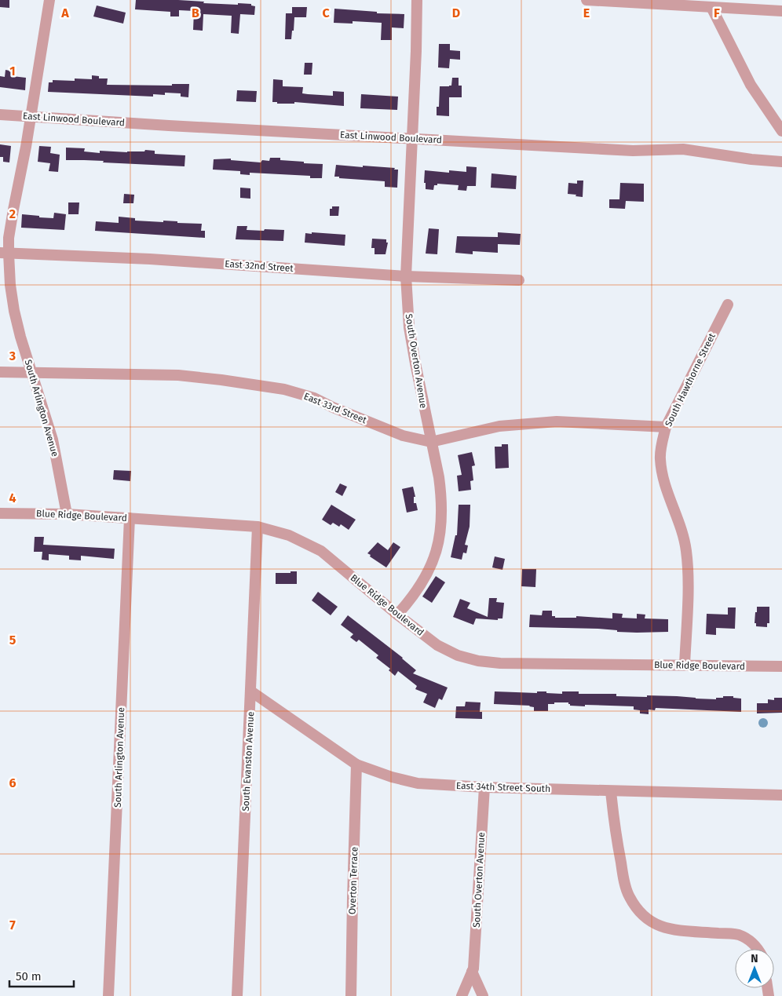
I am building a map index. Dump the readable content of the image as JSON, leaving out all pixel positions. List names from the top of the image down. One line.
{"streets":{"street":["East Linwood Boulevard","East 32nd Street","South Overton Avenue","South Hawthorne Street","South Arlington Avenue","East 33rd Street","Blue Ridge Boulevard","South Evanston Avenue","East 34th Street South","Overton Terrace"]},"crossings":[["East Linwood Boulevard","South Overton Avenue"],["East Linwood Boulevard","South Arlington Avenue"],["East 32nd Street","South Overton Avenue"],["East 32nd Street","South Arlington Avenue"],["South Overton Avenue","East 33rd Street"],["South Overton Avenue","Blue Ridge Boulevard"],["South Overton Avenue","East 34th Street South"],["South Hawthorne Street","East 33rd Street"],["South Hawthorne Street","Blue Ridge Boulevard"],["South Arlington Avenue","East 33rd Street"],["South Arlington Avenue","Blue Ridge Boulevard"],["Blue Ridge Boulevard","South Evanston Avenue"],["South Evanston Avenue","East 34th Street South"],["East 34th Street South","Overton Terrace"]],"scale_bar":"50 m","north":"top","grid":{"columns":["A","B","C","D","E","F"],"rows":["1","2","3","4","5","6","7"]}}
